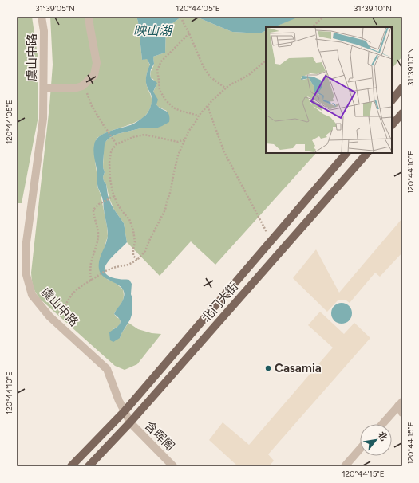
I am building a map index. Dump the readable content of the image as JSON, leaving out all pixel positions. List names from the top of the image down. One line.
{"streets":{"main road":["北门大街"],"street":["虞山中路","含晖阁"]},"crossings":[["虞山中路","北门大街"],["虞山中路","含晖阁"],["北门大街","含晖阁"]],"water":["映山湖"],"places":["Casamia"],"north":"top right","coordinates":["31°39'05\"N","120°44'05\"E","31°39'10\"N","120°44'10\"E","120°44'15\"E"]}
